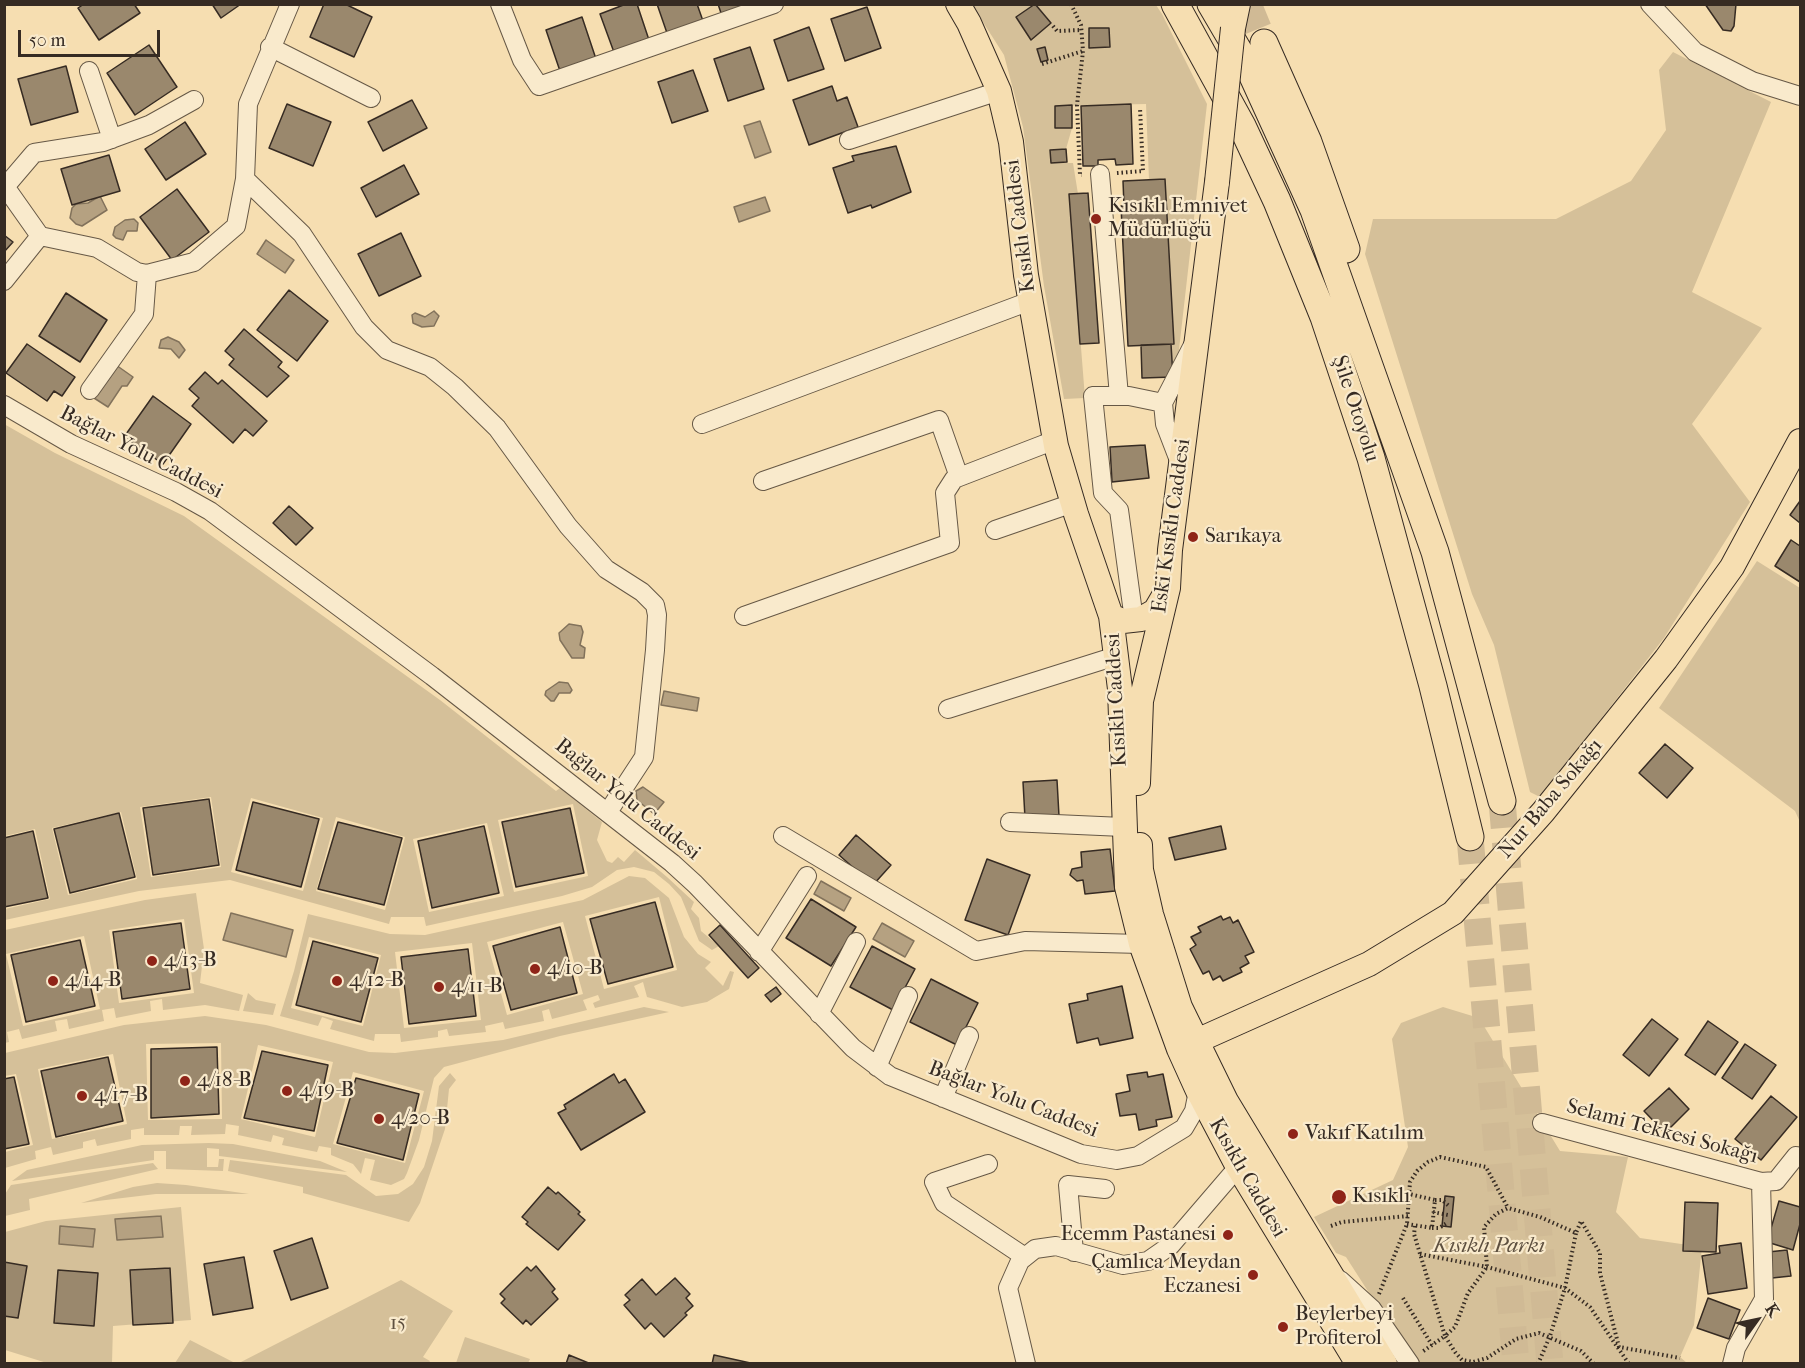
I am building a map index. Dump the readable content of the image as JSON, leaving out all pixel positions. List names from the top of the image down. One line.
{"streets":{"highway":["Şile Otoyolu"],"main road":["Kısıklı Caddesi","Eski Kısıklı Caddesi","Nur Baba Sokağı"],"street":["Bağlar Yolu Caddesi","Selami Tekkesi Sokağı"]},"crossings":[["Kısıklı Caddesi","Bağlar Yolu Caddesi"],["Kısıklı Caddesi","Eski Kısıklı Caddesi"],["Kısıklı Caddesi","Nur Baba Sokağı"],["Eski Kısıklı Caddesi","Nur Baba Sokağı"]],"parks":["Kısıklı Parkı","15"],"places":["Kısıklı Emniyet Müdürlüğü","Sarıkaya","4/13-B","4/10-B","4/14-B","4/12-B","4/11-B","4/18-B","4/19-B","4/17-B","4/20-B","Vakıf Katılım","Kısıklı","Ecemm Pastanesi","Çamlıca Meydan Eczanesi","Beylerbeyi Profiterol"],"scale_bar":"50 m","north":"top right"}
